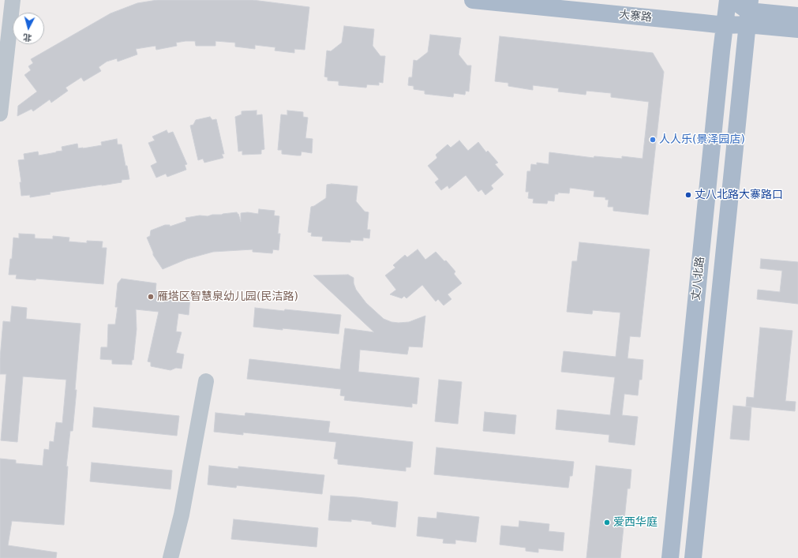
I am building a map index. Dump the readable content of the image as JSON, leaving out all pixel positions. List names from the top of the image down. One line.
{"streets":{"main road":["大寨路","丈八北路"]},"crossings":[["大寨路","丈八北路"]],"places":["人人乐(景泽园店)","丈八北路大寨路口","雁塔区智慧泉幼儿园(民洁路)","爱西华庭"],"north":"bottom"}
